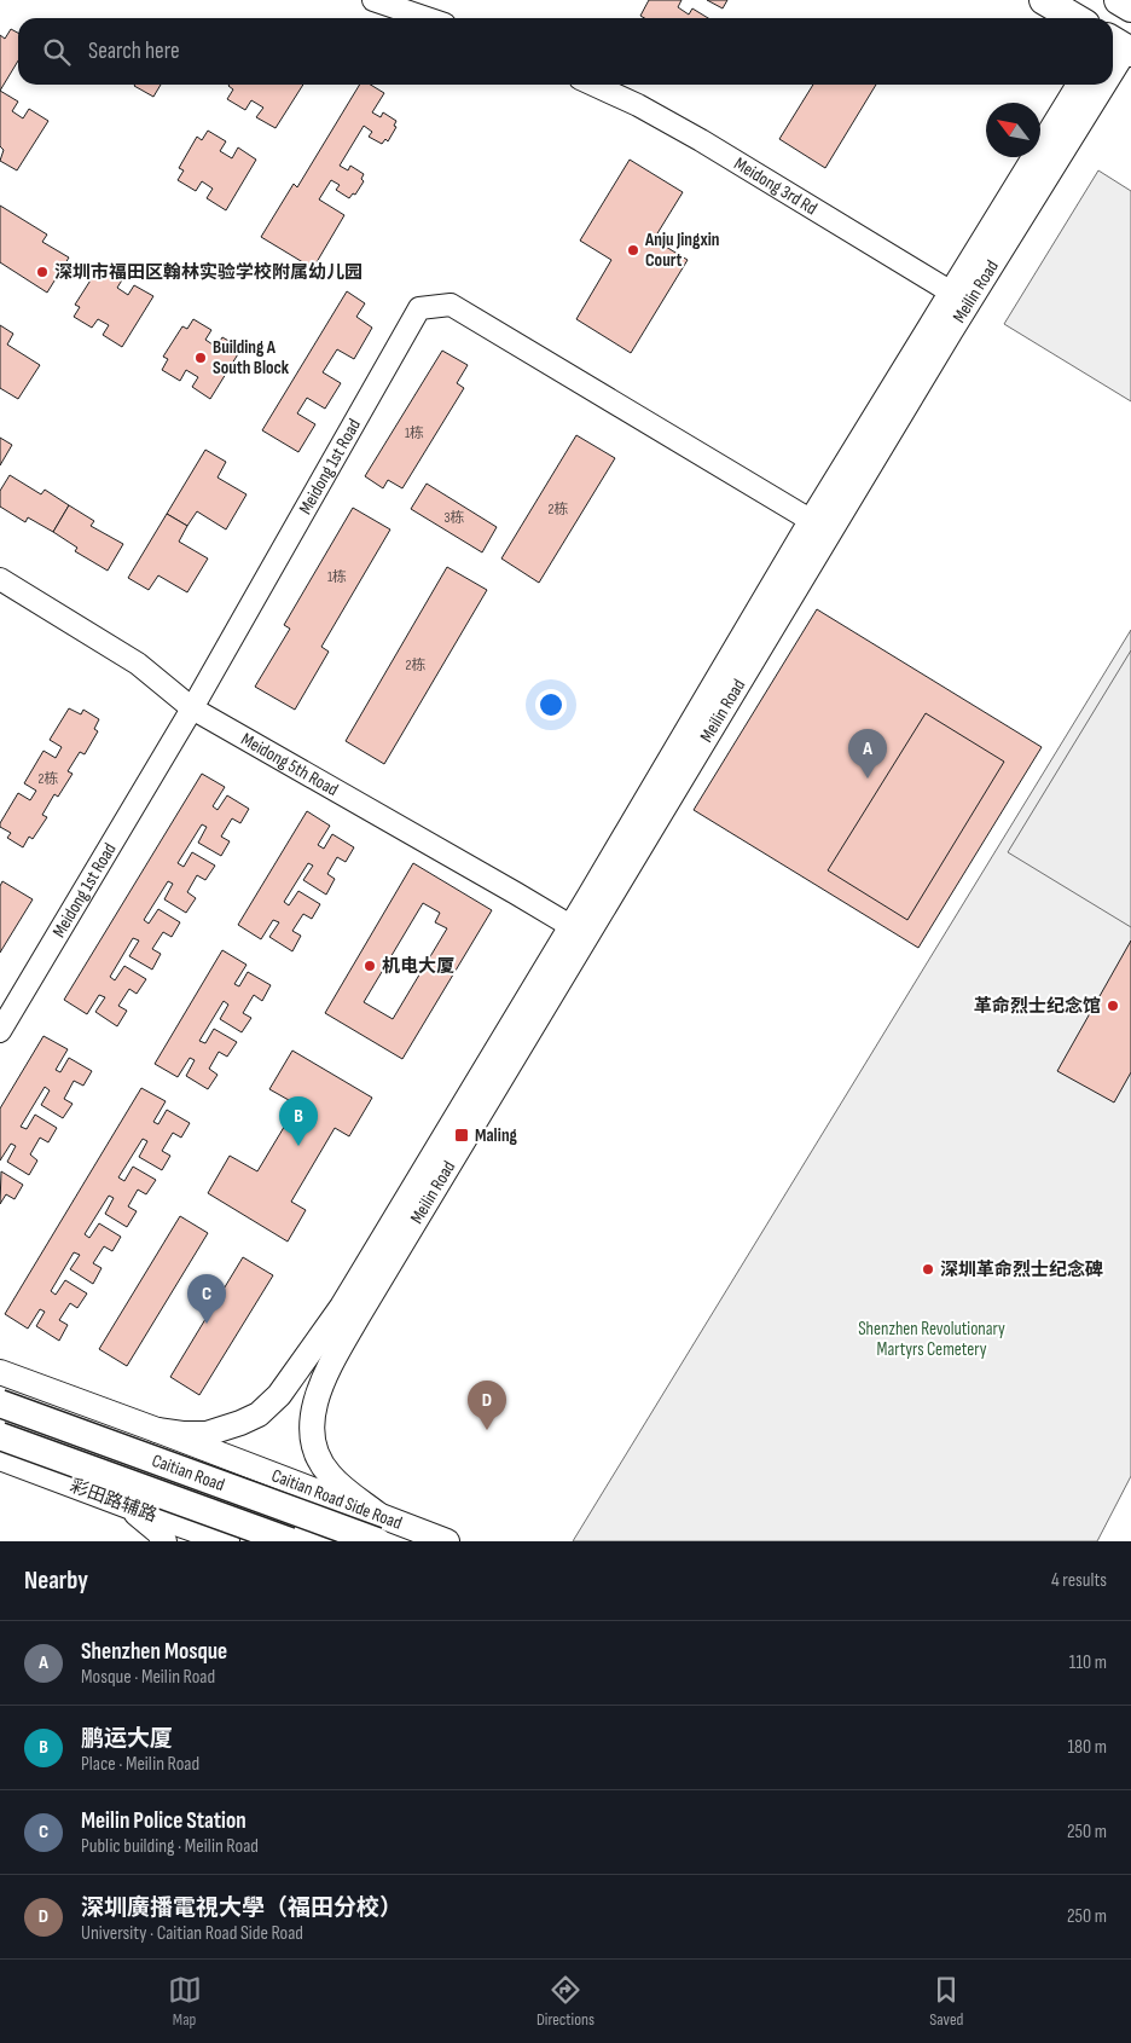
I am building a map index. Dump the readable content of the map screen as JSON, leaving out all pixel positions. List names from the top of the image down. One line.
{"streets":{"main road":["Meilin Road","Caitian Road","Caitian Road Side Road","彩田路辅路"],"street":["Meidong 3rd Rd","Meidong 1st Road","Meidong 5th Road"]},"crossings":[["Meidong 3rd Rd","Meilin Road"],["Meilin Road","Meidong 1st Road"],["Meilin Road","Meidong 5th Road"],["Meilin Road","Caitian Road Side Road"],["Meidong 1st Road","Meidong 5th Road"]],"parks":["Shenzhen Revolutionary Martyrs Cemetery"],"places":{"other":["Anju Jingxin Court","深圳市福田区翰林实验学校附属幼儿园","Building A South Block","机电大厦","革命烈士纪念馆","深圳革命烈士纪念碑"],"transit":["Maling"]},"house_numbers":["1栋","2栋","3栋","1栋","2栋","2栋"],"north":"top left","page":{"search":"Search here","pins":["A","B","C","D"],"heading":["Nearby","4 results"],"list":[{"mark":"A","name":"Shenzhen Mosque","note":"Mosque · Meilin Road","value":"110 m"},{"mark":"B","name":"鹏运大厦","note":"Place · Meilin Road","value":"180 m"},{"mark":"C","name":"Meilin Police Station","note":"Public building · Meilin Road","value":"250 m"},{"mark":"D","name":"深圳廣播電視大學（福田分校）","note":"University · Caitian Road Side Road","value":"250 m"}],"nav":["Map","Directions","Saved"]}}
